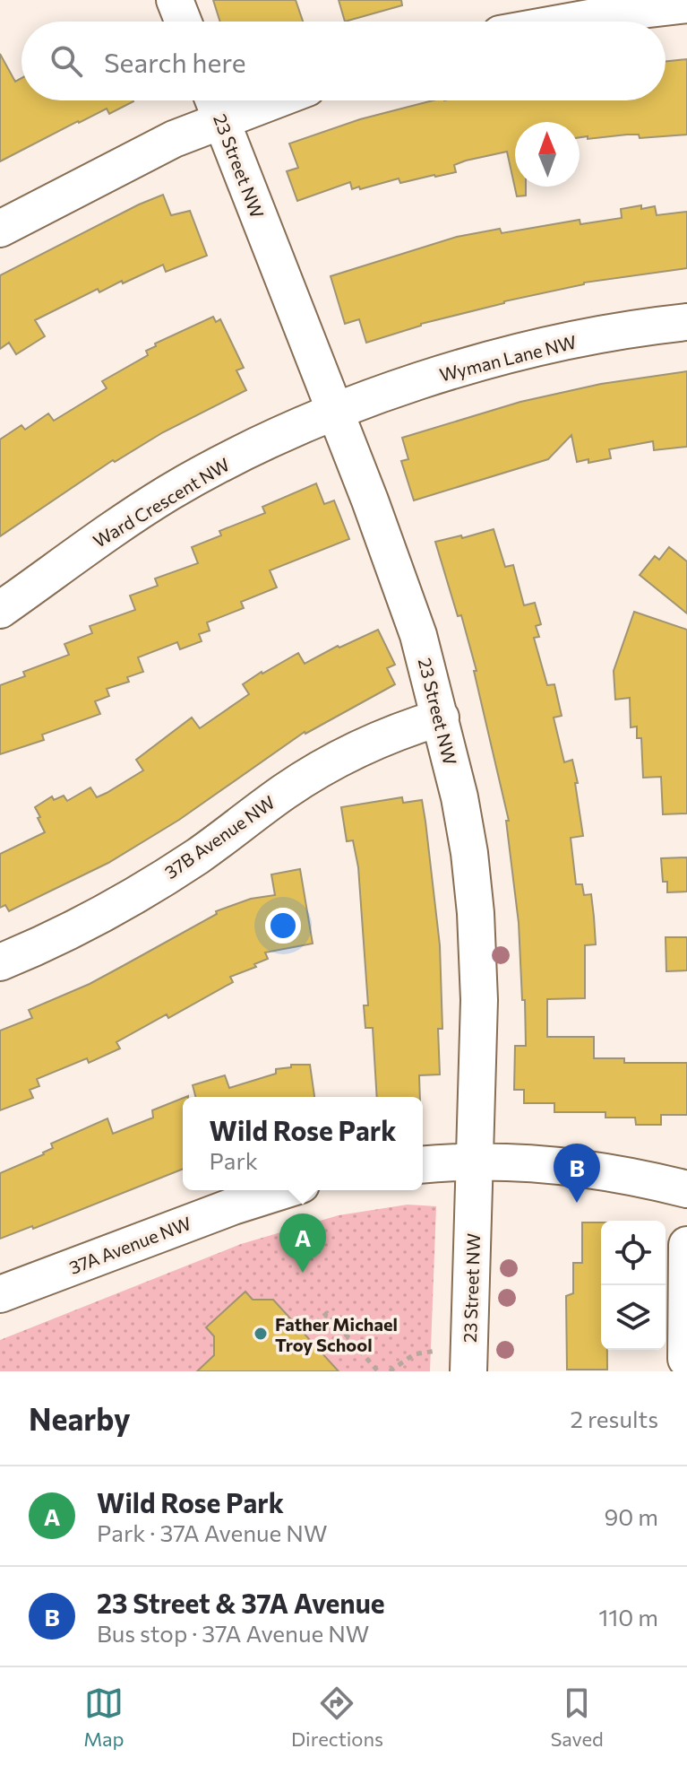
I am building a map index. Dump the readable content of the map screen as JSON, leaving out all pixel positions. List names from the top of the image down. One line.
{"streets":{"street":["23 Street NW","Wyman Lane NW","Ward Crescent NW","37B Avenue NW","37A Avenue NW"]},"crossings":[["23 Street NW","Wyman Lane NW"],["23 Street NW","Ward Crescent NW"],["23 Street NW","37B Avenue NW"],["Wyman Lane NW","Ward Crescent NW"]],"places":["Father Michael Troy School"],"north":"top","page":{"search":"Search here","popup":["Wild Rose Park","Park"],"pins":["B","A"],"heading":["Nearby","2 results"],"list":[{"mark":"A","name":"Wild Rose Park","note":"Park · 37A Avenue NW","value":"90 m"},{"mark":"B","name":"23 Street & 37A Avenue","note":"Bus stop · 37A Avenue NW","value":"110 m"}],"nav":["Map","Directions","Saved"]}}
